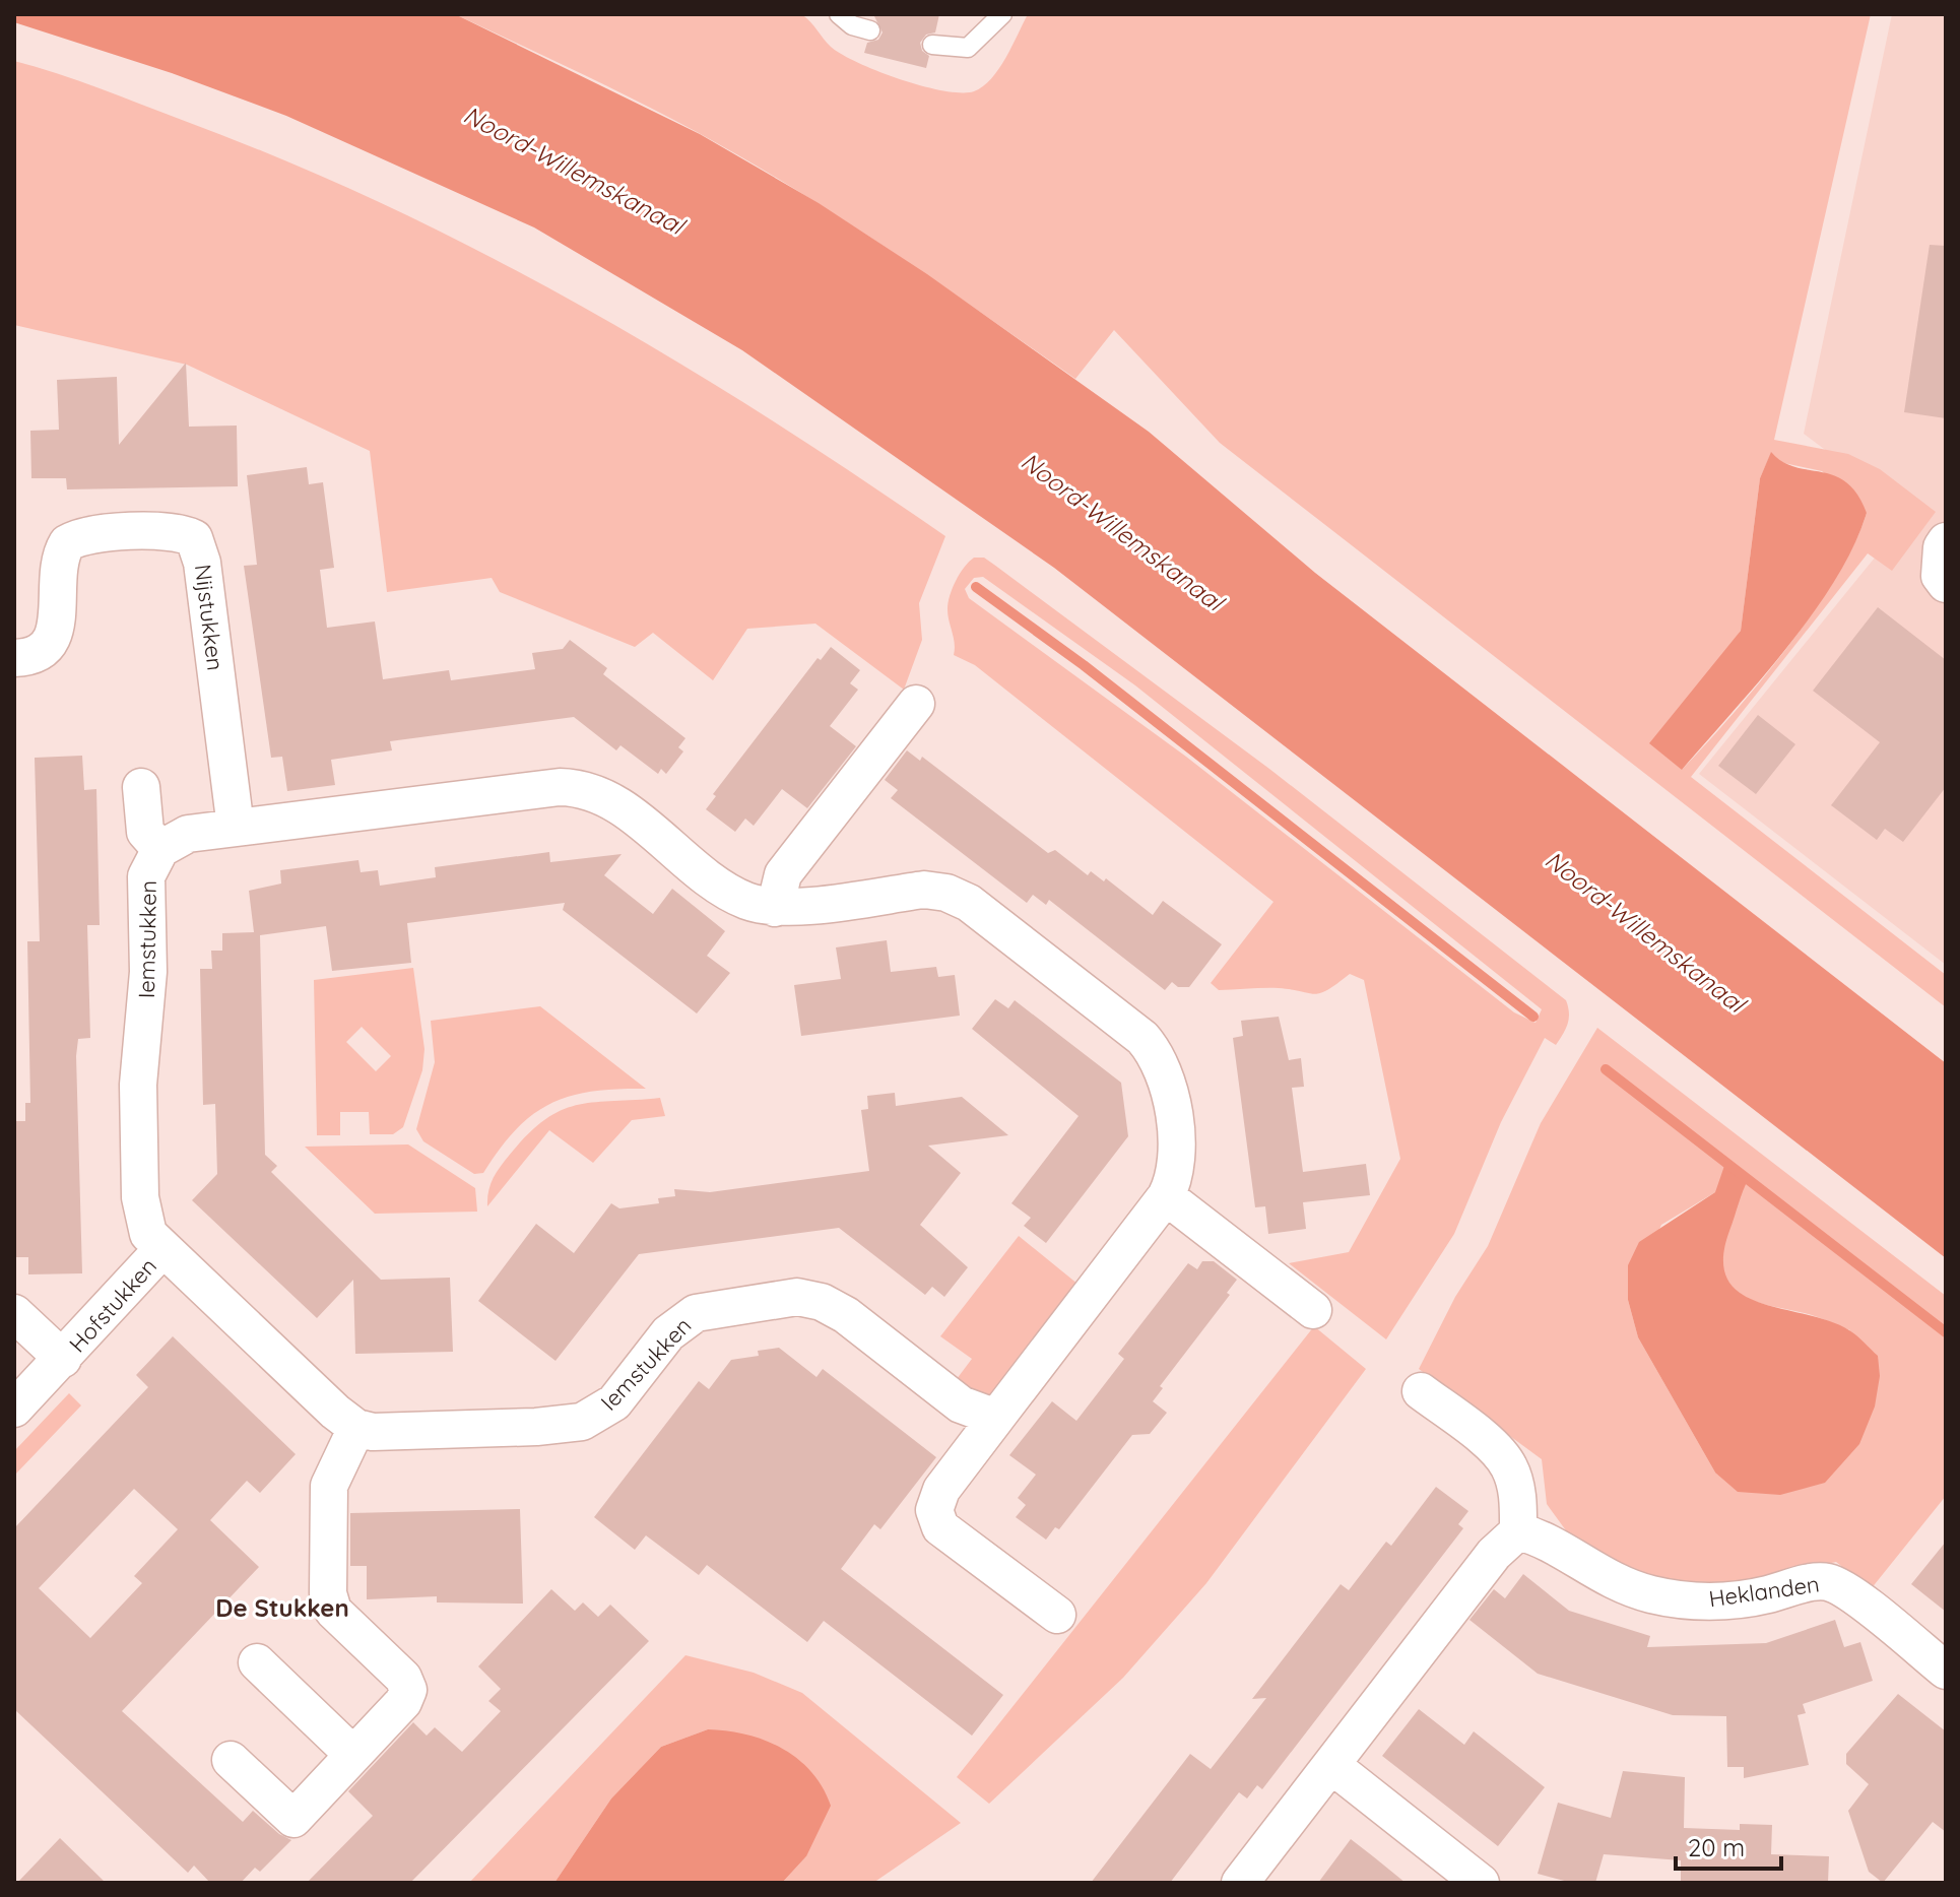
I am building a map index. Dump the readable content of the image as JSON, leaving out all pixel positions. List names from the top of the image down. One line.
{"streets":{"street":["Nijstukken","Iemstukken","Hofstukken","Heklanden"]},"crossings":[["Nijstukken","Iemstukken"],["Iemstukken","Hofstukken"]],"districts":["De Stukken"],"water":["Noord-Willemskanaal"],"scale_bar":"20 m"}
